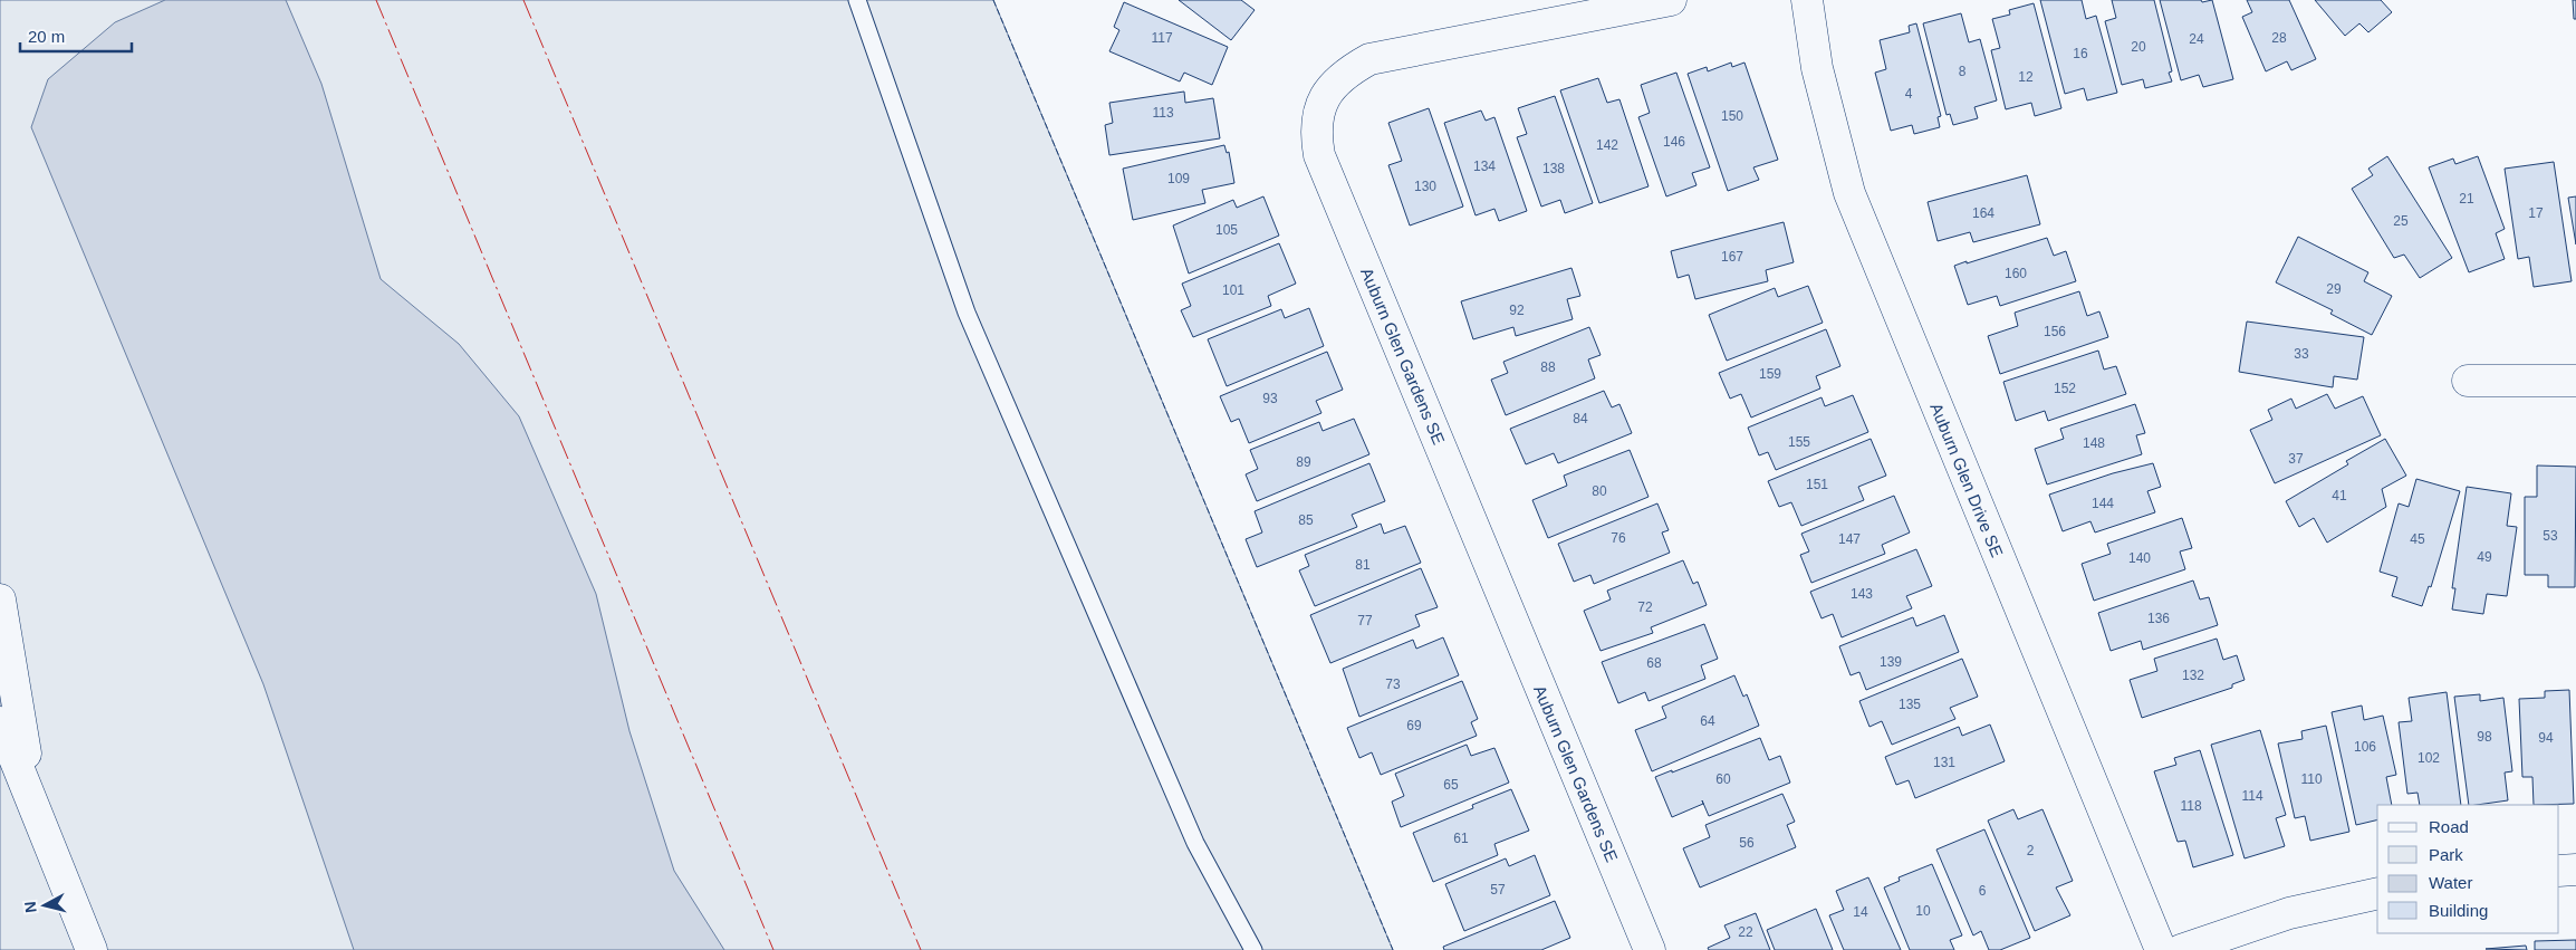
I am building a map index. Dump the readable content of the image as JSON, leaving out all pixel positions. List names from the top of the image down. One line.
{"streets":{"main road":["Auburn Glen Gardens SE","Auburn Glen Drive SE"]},"house_numbers":["117","28","24","20","16","8","12","4","113","150","146","142","134","138","109","130","21","164","17","25","105","167","160","29","101","92","156","33","88","159","152","93","84","155","148","37","89","151","80","41","144","85","53","76","147","45","49","140","81","143","72","136","77","139","68","132","73","135","64","69","98","94","106","102","131","60","110","65","114","118","61","56","2","57","6","10","14","22"],"legend":["Road","Park","Water","Building"],"scale_bar":"20 m","north":"left"}
